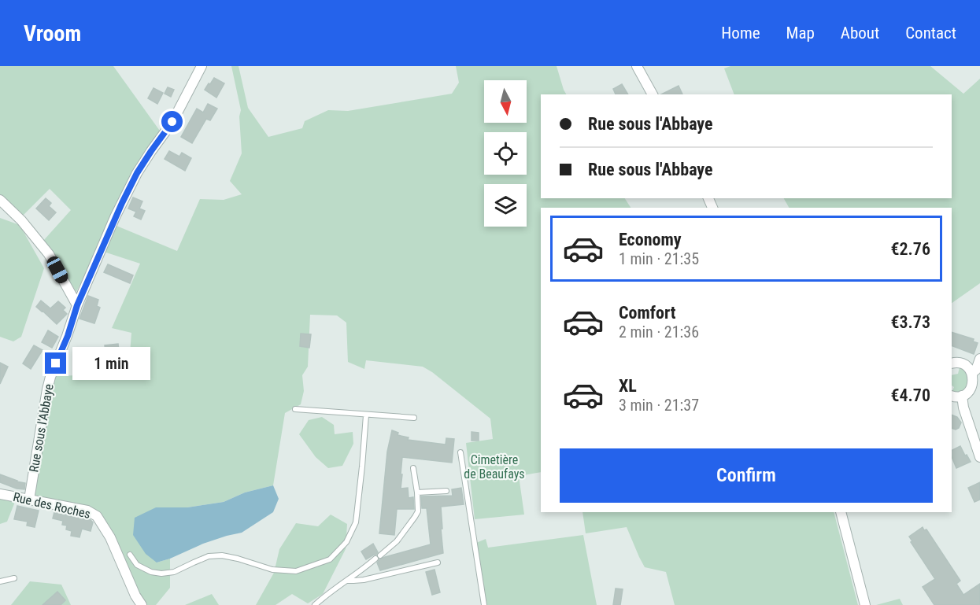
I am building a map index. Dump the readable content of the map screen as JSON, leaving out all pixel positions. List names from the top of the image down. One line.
{"streets":{"street":["Rue sous l'Abbaye","Rue des Roches"]},"crossings":[["Rue sous l'Abbaye","Rue des Roches"]],"parks":["Cimetière de Beaufays"],"north":"bottom","page":{"header":"Vroom","nav":["Home","Map","About","Contact"],"banner":["Rue sous l'Abbaye","Rue sous l'Abbaye"],"list":[{"name":"Economy","note":"1 min · 21:35","value":"€2.76"},{"name":"Comfort","note":"2 min · 21:36","value":"€3.73"},{"name":"XL","note":"3 min · 21:37","value":"€4.70"}],"bubble":"1 min","buttons":"Confirm"}}
